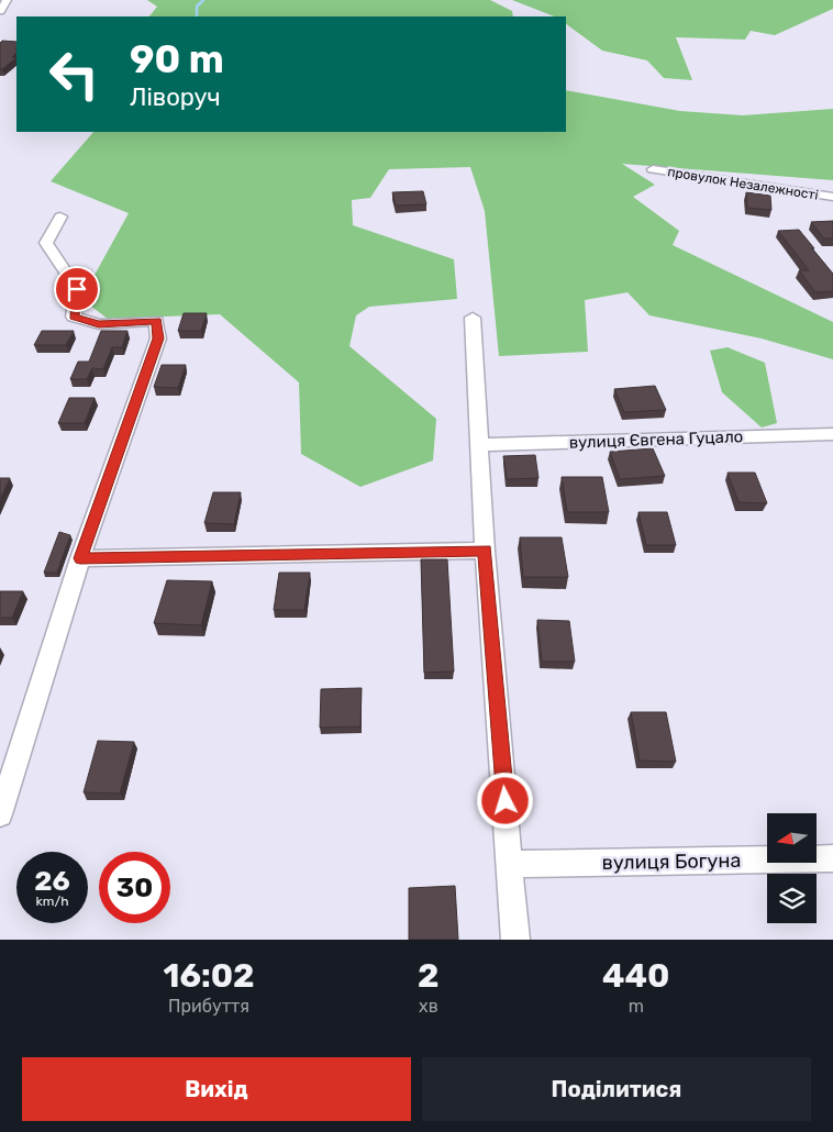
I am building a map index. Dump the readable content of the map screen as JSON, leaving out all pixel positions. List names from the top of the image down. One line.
{"streets":{"street":["провулок Незалежності","вулиця Євгена Гуцало","вулиця Богуна"]},"north":"left","page":{"turn":["90 m","Ліворуч"],"speed":"26 km/h","limit":"30","eta":["16:02","Прибуття","2","хв","440","m"],"buttons":["Вихід","Поділитися"]}}
